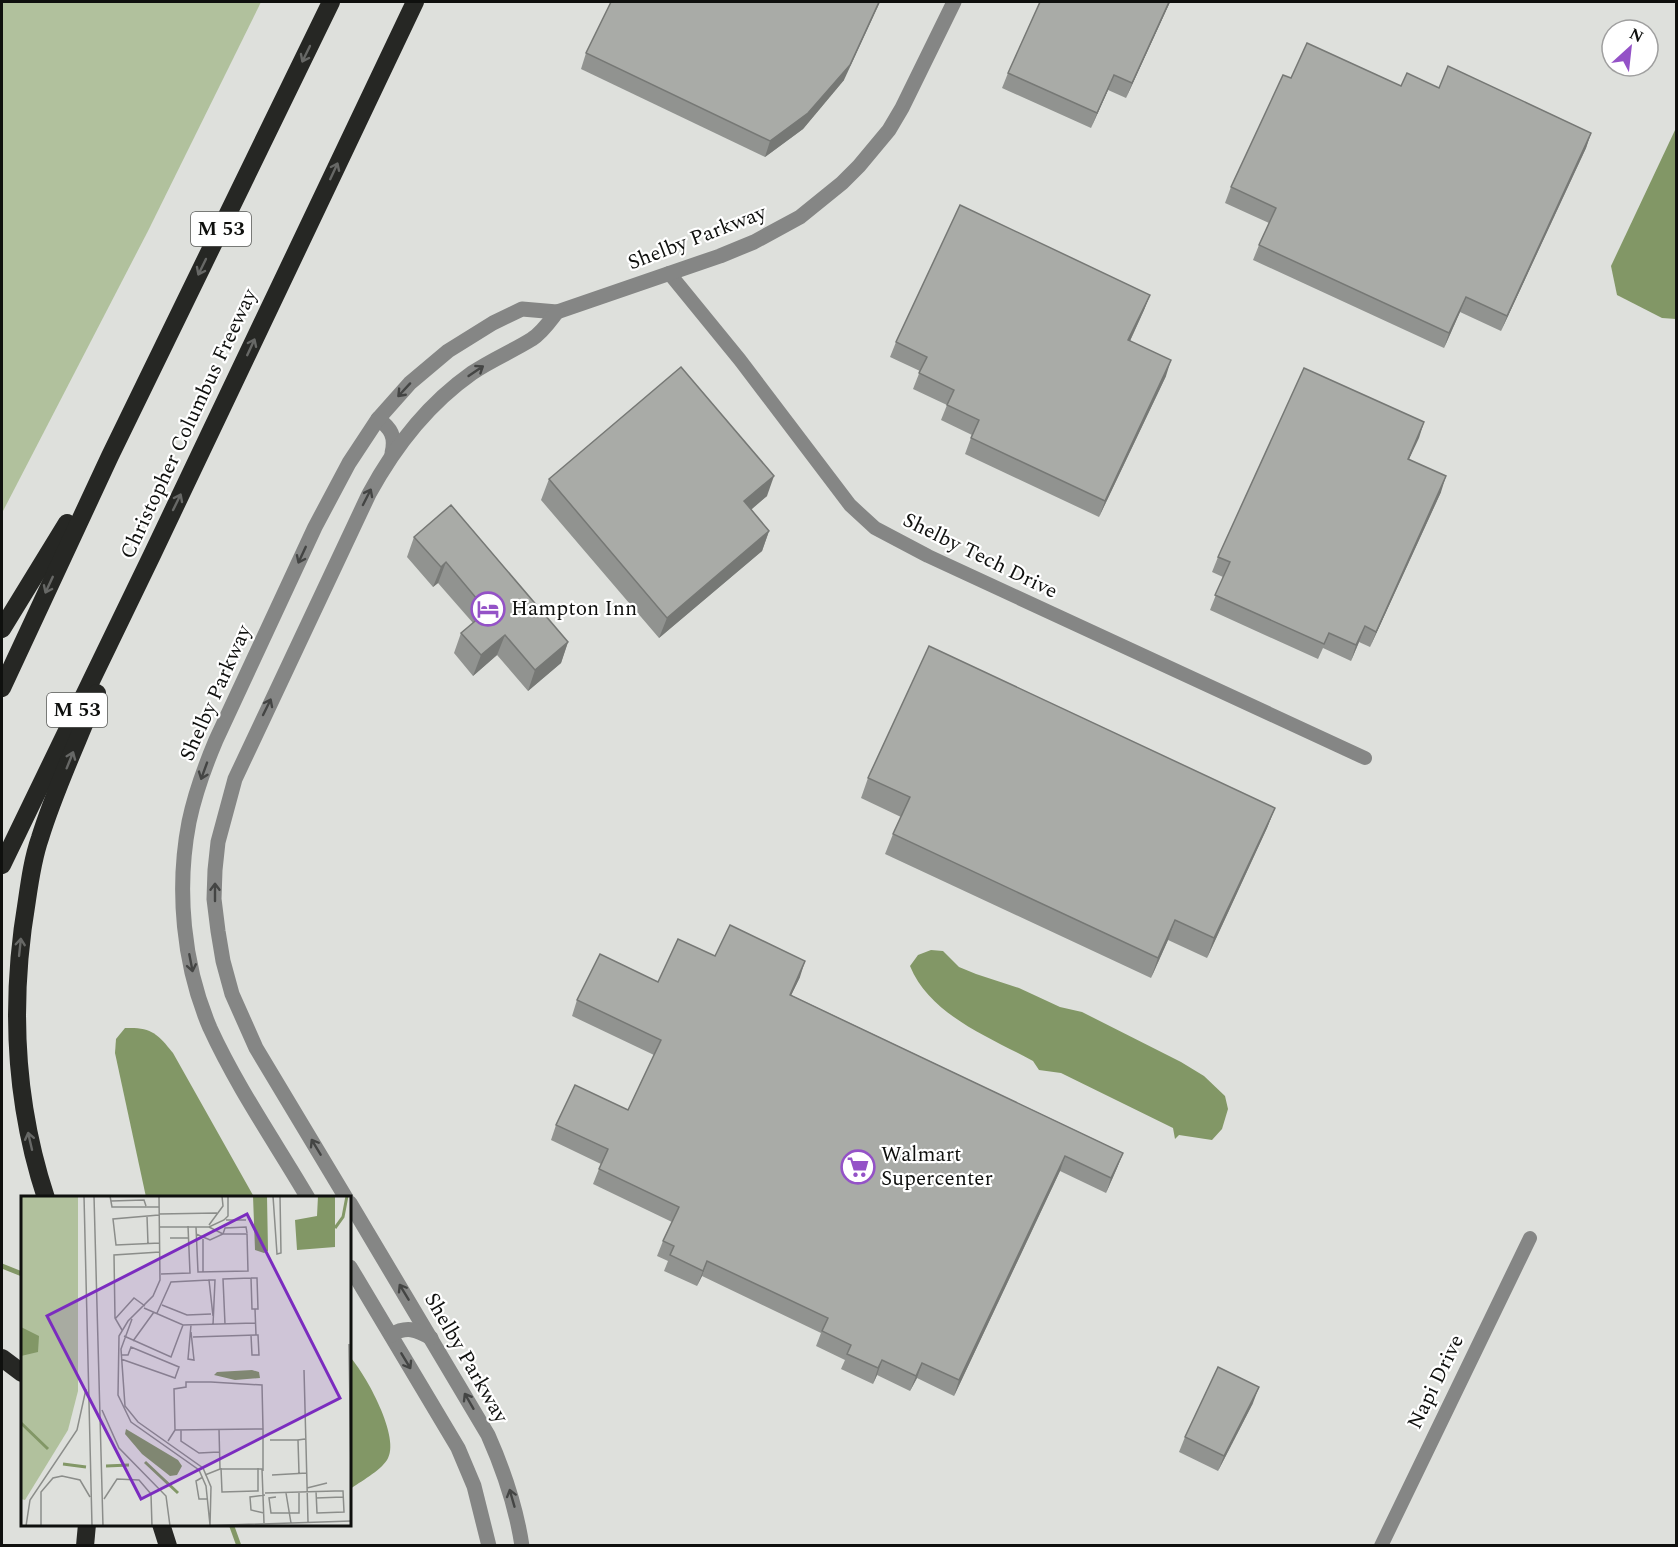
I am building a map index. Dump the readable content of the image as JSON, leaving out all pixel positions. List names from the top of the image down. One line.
{"streets":{"highway":["M 53","Christopher Columbus Freeway"],"street":["Shelby Parkway","Shelby Tech Drive","Napi Drive"]},"crossings":[["Shelby Parkway","Shelby Tech Drive"]],"places":{"hotel":["Hampton Inn"],"supermarket":["Walmart Supercenter"]},"north":"top right"}
